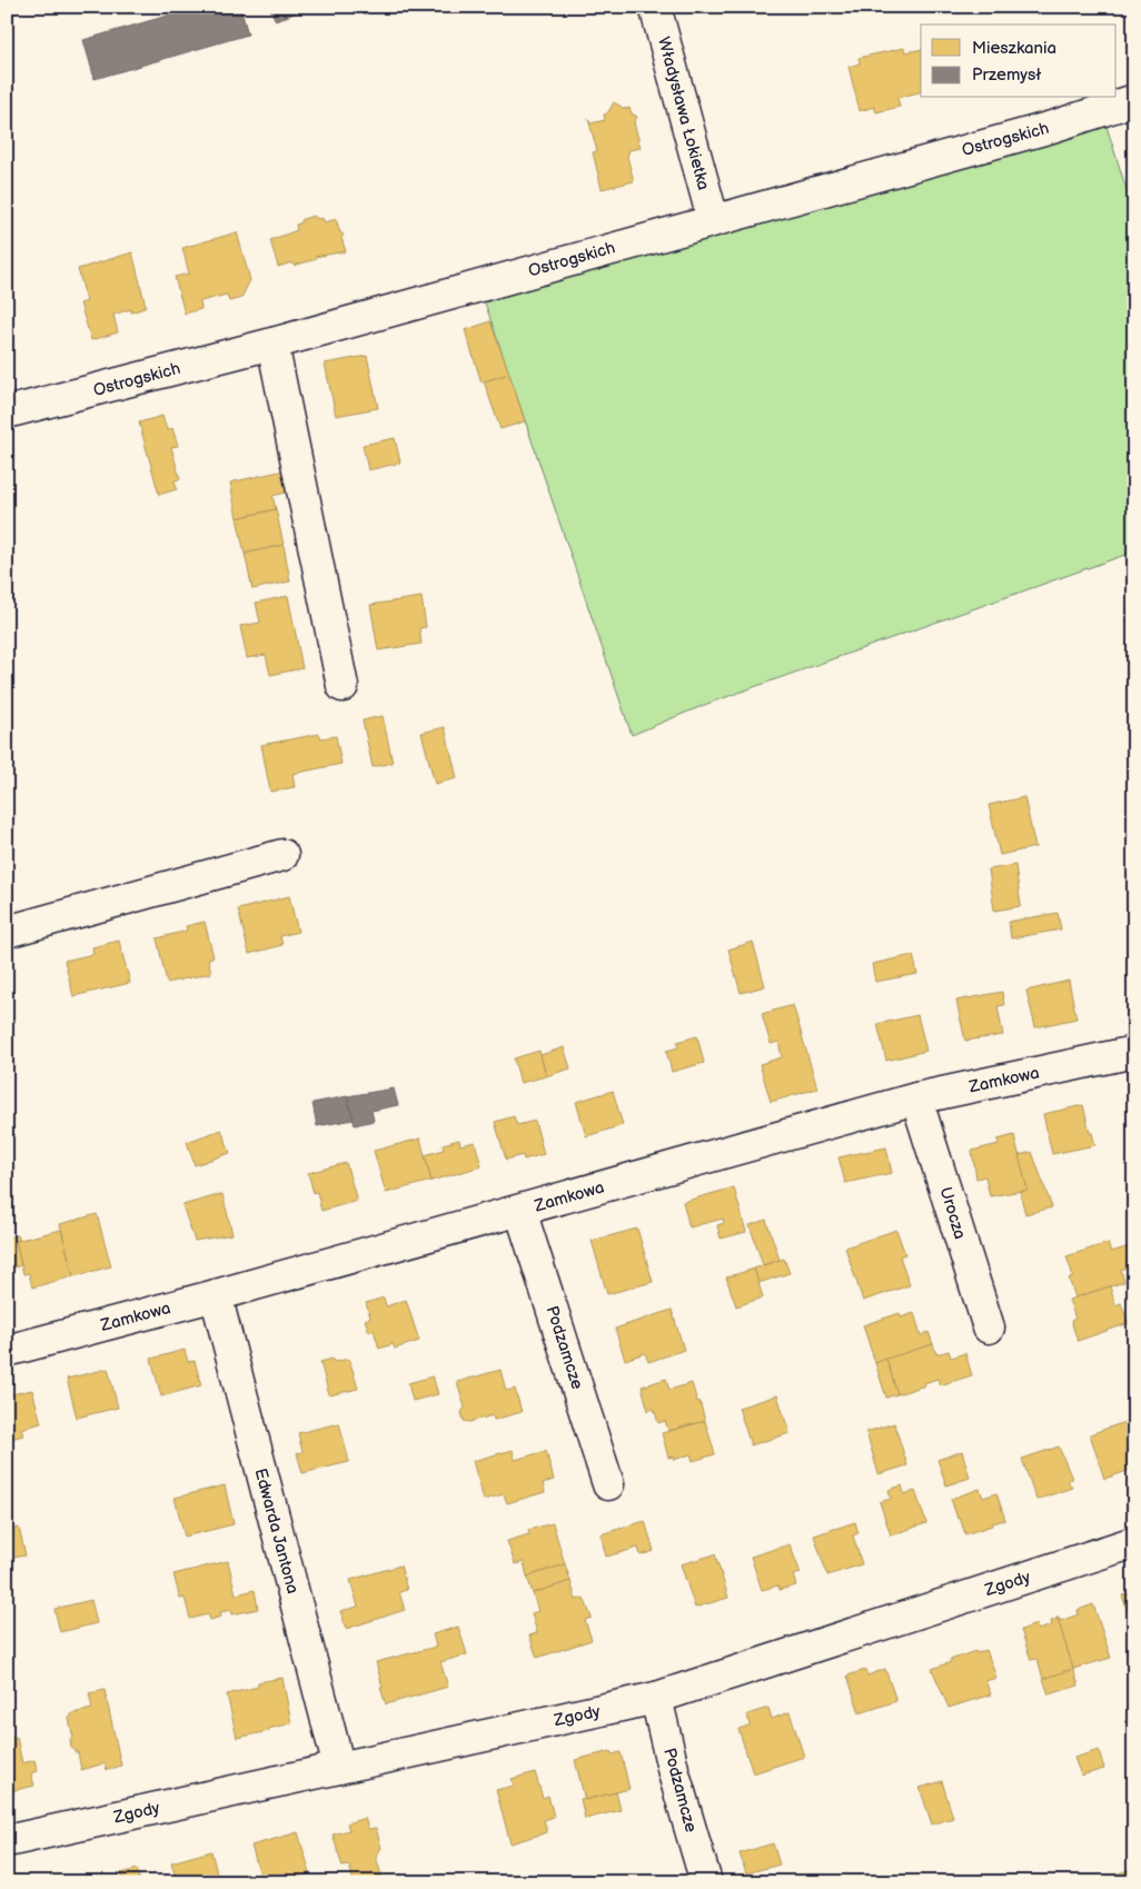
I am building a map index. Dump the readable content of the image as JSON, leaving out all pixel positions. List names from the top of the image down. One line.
{"streets":{"street":["Władysława Łokietka","Ostrogskich","Zamkowa","Urocza","Podzamcze","Edwarda Jantona","Zgody"]},"crossings":[["Władysława Łokietka","Ostrogskich"],["Zamkowa","Urocza"],["Zamkowa","Podzamcze"],["Zamkowa","Edwarda Jantona"],["Podzamcze","Zgody"],["Edwarda Jantona","Zgody"]],"legend":["Mieszkania","Przemysł"]}
